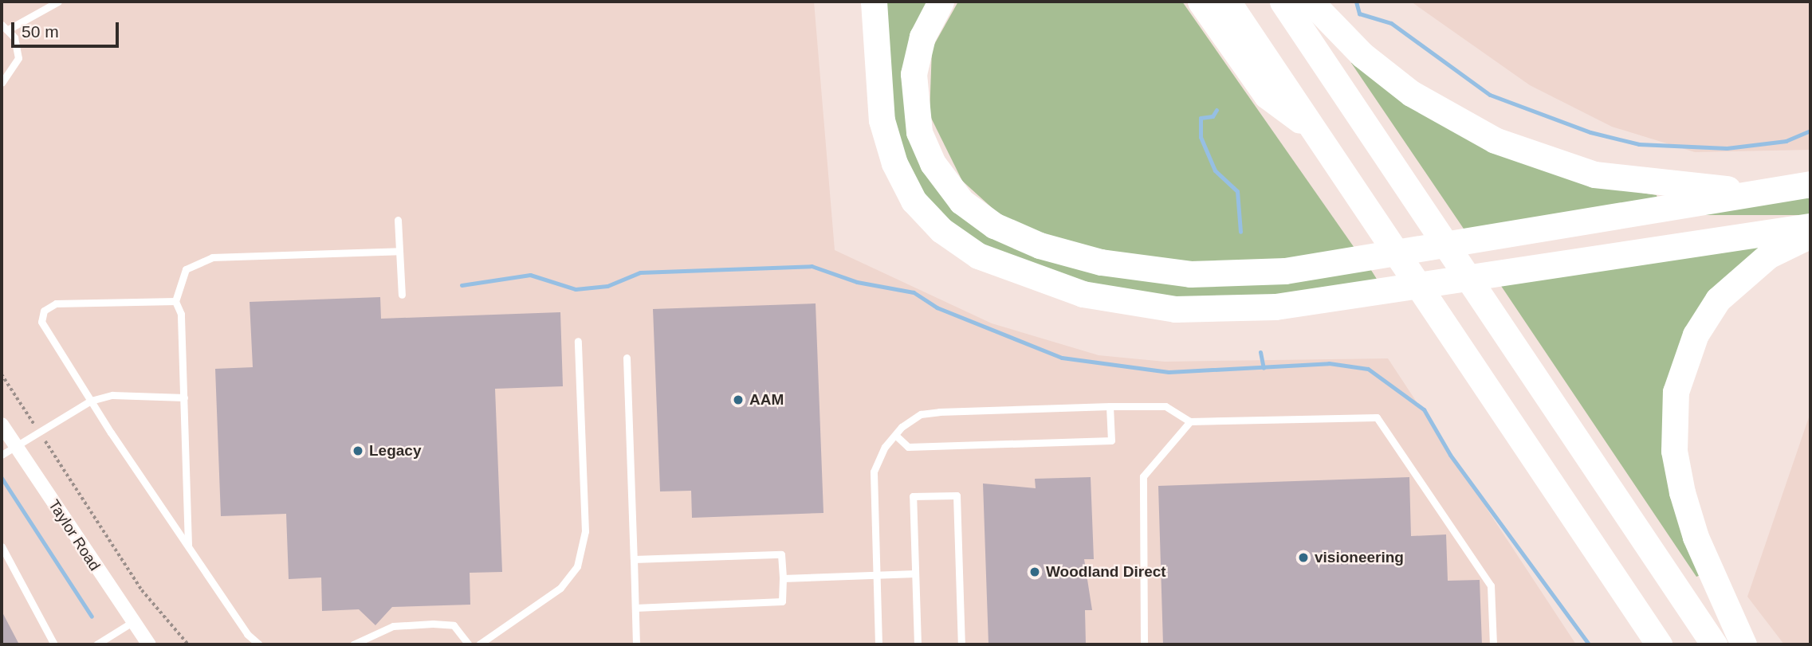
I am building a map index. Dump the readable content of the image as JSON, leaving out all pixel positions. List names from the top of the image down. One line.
{"streets":{"street":["Taylor Road"]},"places":["AAM","Legacy","visioneering","Woodland Direct"],"scale_bar":"50 m"}
